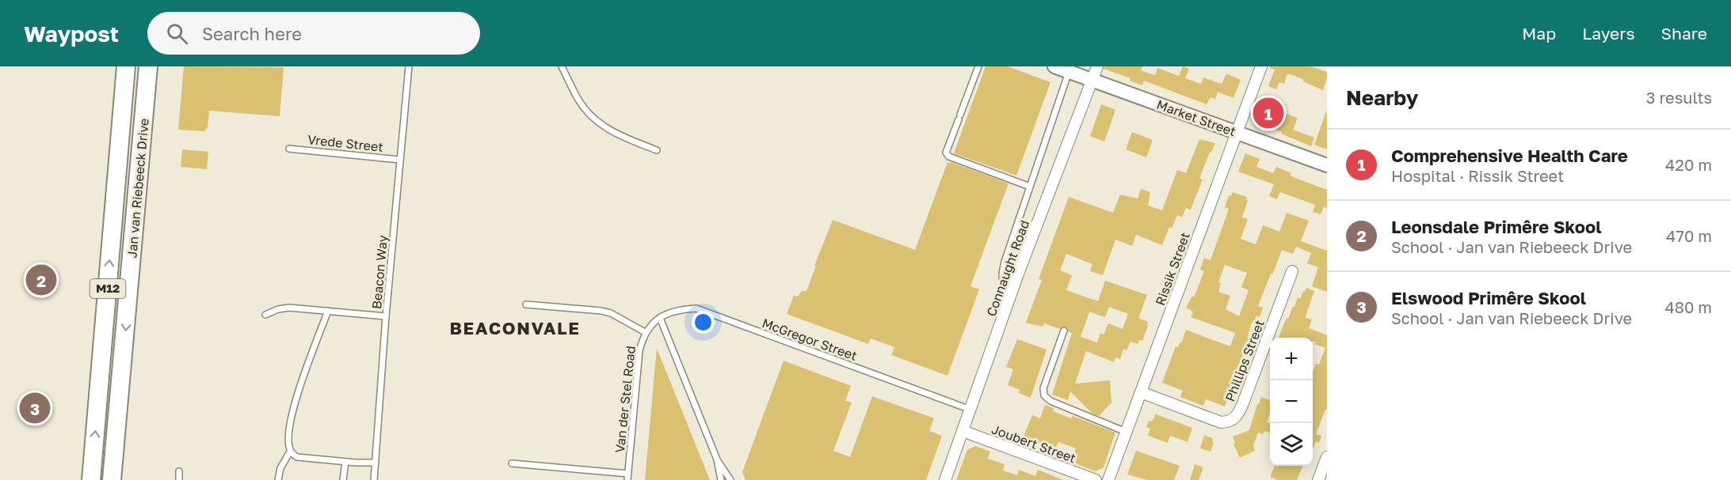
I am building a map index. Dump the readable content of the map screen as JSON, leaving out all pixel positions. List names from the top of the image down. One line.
{"streets":{"main road":["Jan van Riebeeck Drive","M12"],"street":["Market Street","Connaught Road","Rissik Street","Phillips Street","Joubert Street"],"lane":["Vrede Street","Beacon Way","McGregor Street","Van der Stel Road"]},"crossings":[["Market Street","Connaught Road"],["Market Street","Rissik Street"],["Vrede Street","Beacon Way"],["Connaught Road","McGregor Street"],["Connaught Road","Joubert Street"],["Rissik Street","Phillips Street"],["McGregor Street","Van der Stel Road"]],"districts":["BEACONVALE"],"page":{"header":"Waypost","search":"Search here","nav":["Map","Layers","Share"],"heading":["Nearby","3 results"],"pins":["1","2","3"],"list":[{"mark":"1","name":"Comprehensive Health Care","note":"Hospital · Rissik Street","value":"420 m"},{"mark":"2","name":"Leonsdale Primêre Skool","note":"School · Jan van Riebeeck Drive","value":"470 m"},{"mark":"3","name":"Elswood Primêre Skool","note":"School · Jan van Riebeeck Drive","value":"480 m"}],"map_buttons":["+","−"]}}
